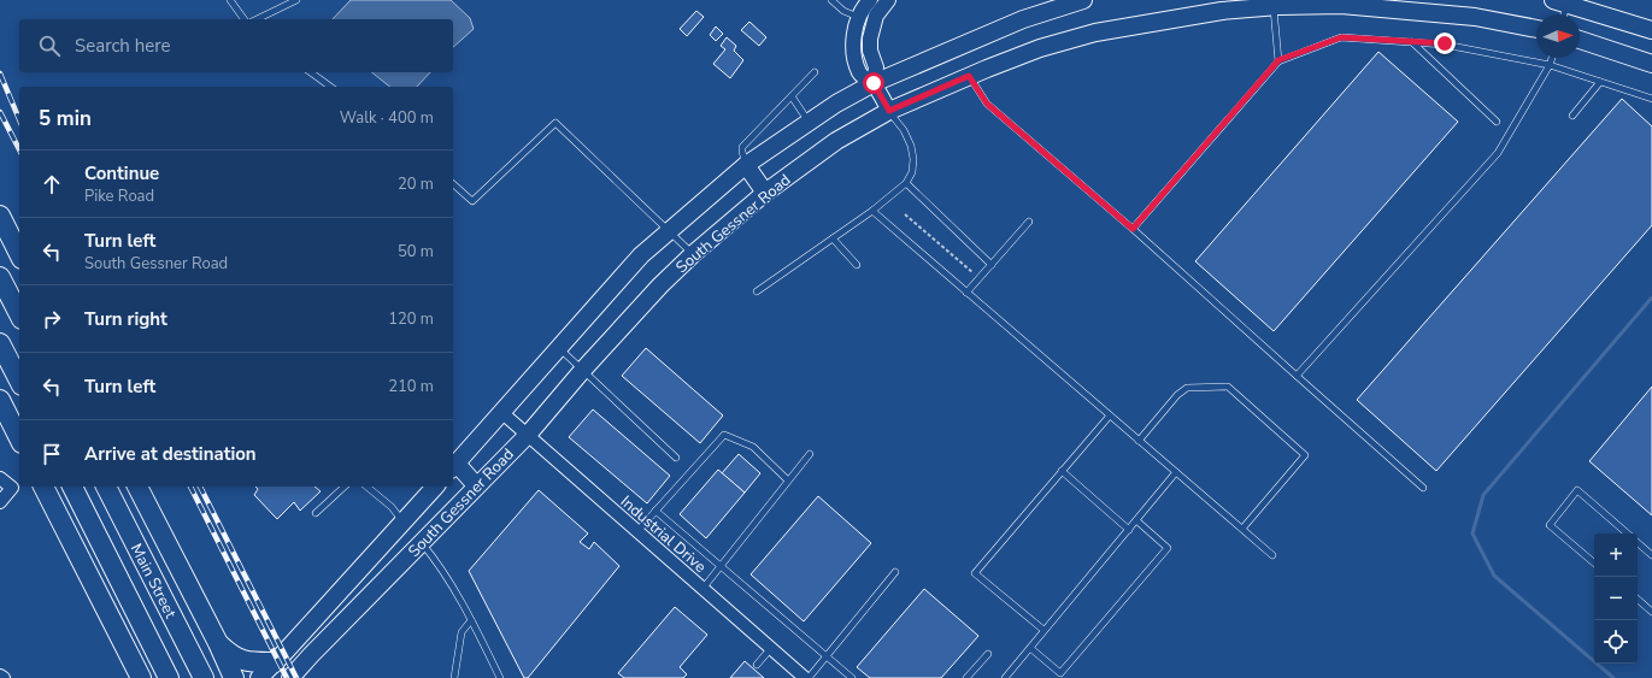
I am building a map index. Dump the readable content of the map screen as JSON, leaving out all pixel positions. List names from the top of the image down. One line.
{"streets":{"highway":["Main Street"],"main road":["South Gessner Road"],"street":["Industrial Drive"]},"crossings":[["South Gessner Road","Industrial Drive"]],"north":"right","page":{"search":"Search here","heading":["5 min","Walk · 400 m"],"list":[["Continue","Pike Road","20 m"],["Turn left","South Gessner Road","50 m"],["Turn right","120 m"],["Turn left","210 m"],"Arrive at destination"],"map_buttons":["+","−"]}}
